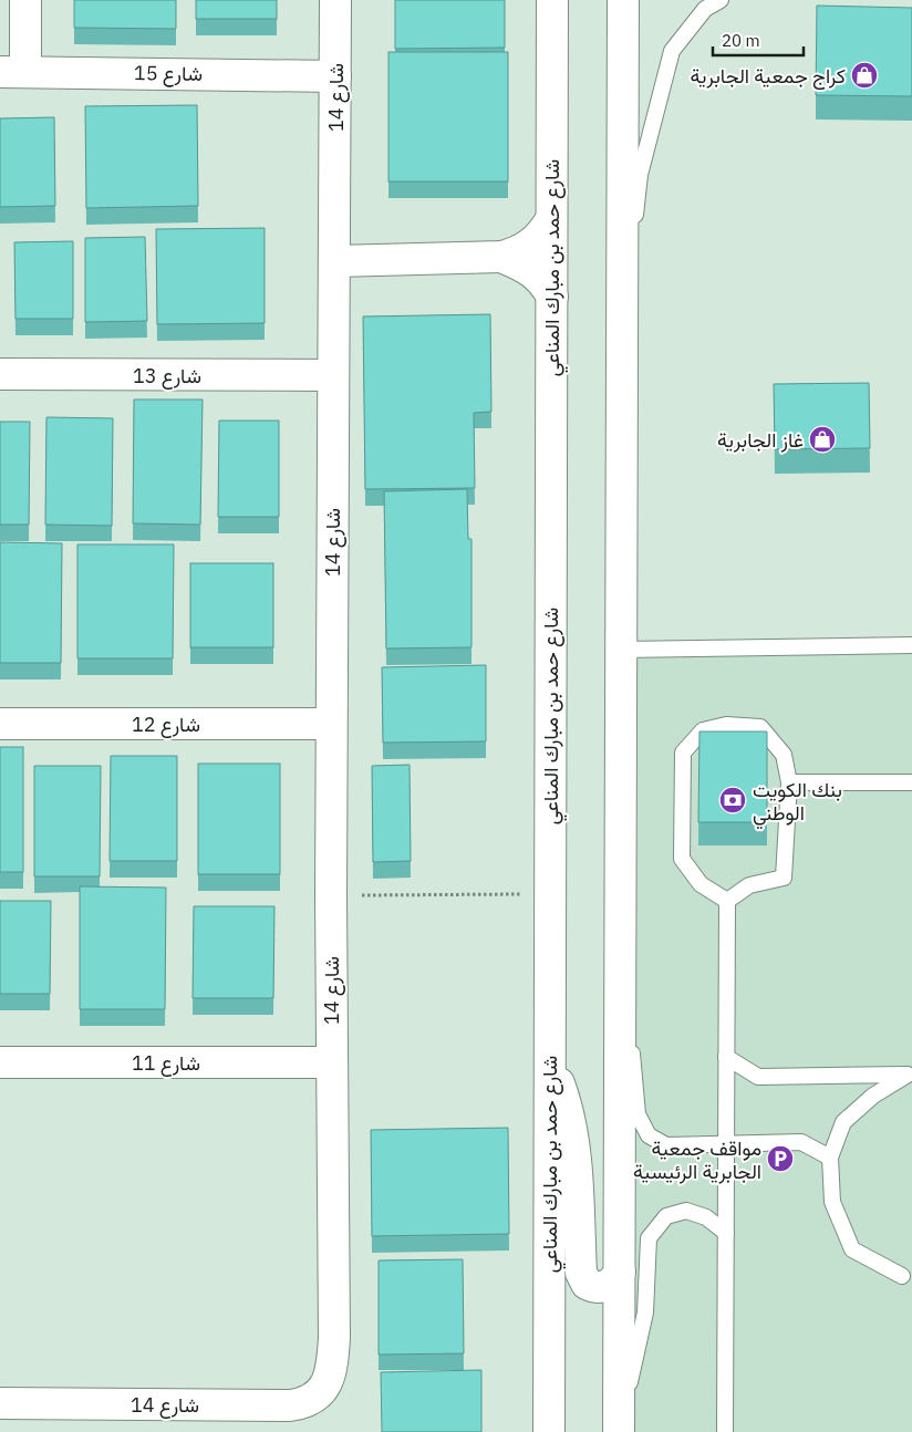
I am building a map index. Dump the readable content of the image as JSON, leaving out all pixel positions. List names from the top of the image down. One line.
{"streets":{"street":["شارع 15","شارع 14","شارع حمد بن مبارك المناعي","شارع 13","شارع 12","شارع 11"]},"crossings":[["شارع 15","شارع 14"],["شارع 14","شارع 13"],["شارع 14","شارع 12"],["شارع 14","شارع 11"]],"places":{"shop":["كراج جمعية الجابرية","غاز الجابرية"],"bank":["بنك الكويت الوطني"],"parking":["مواقف جمعية الجابرية الرئيسية"]},"scale_bar":"20 m"}
